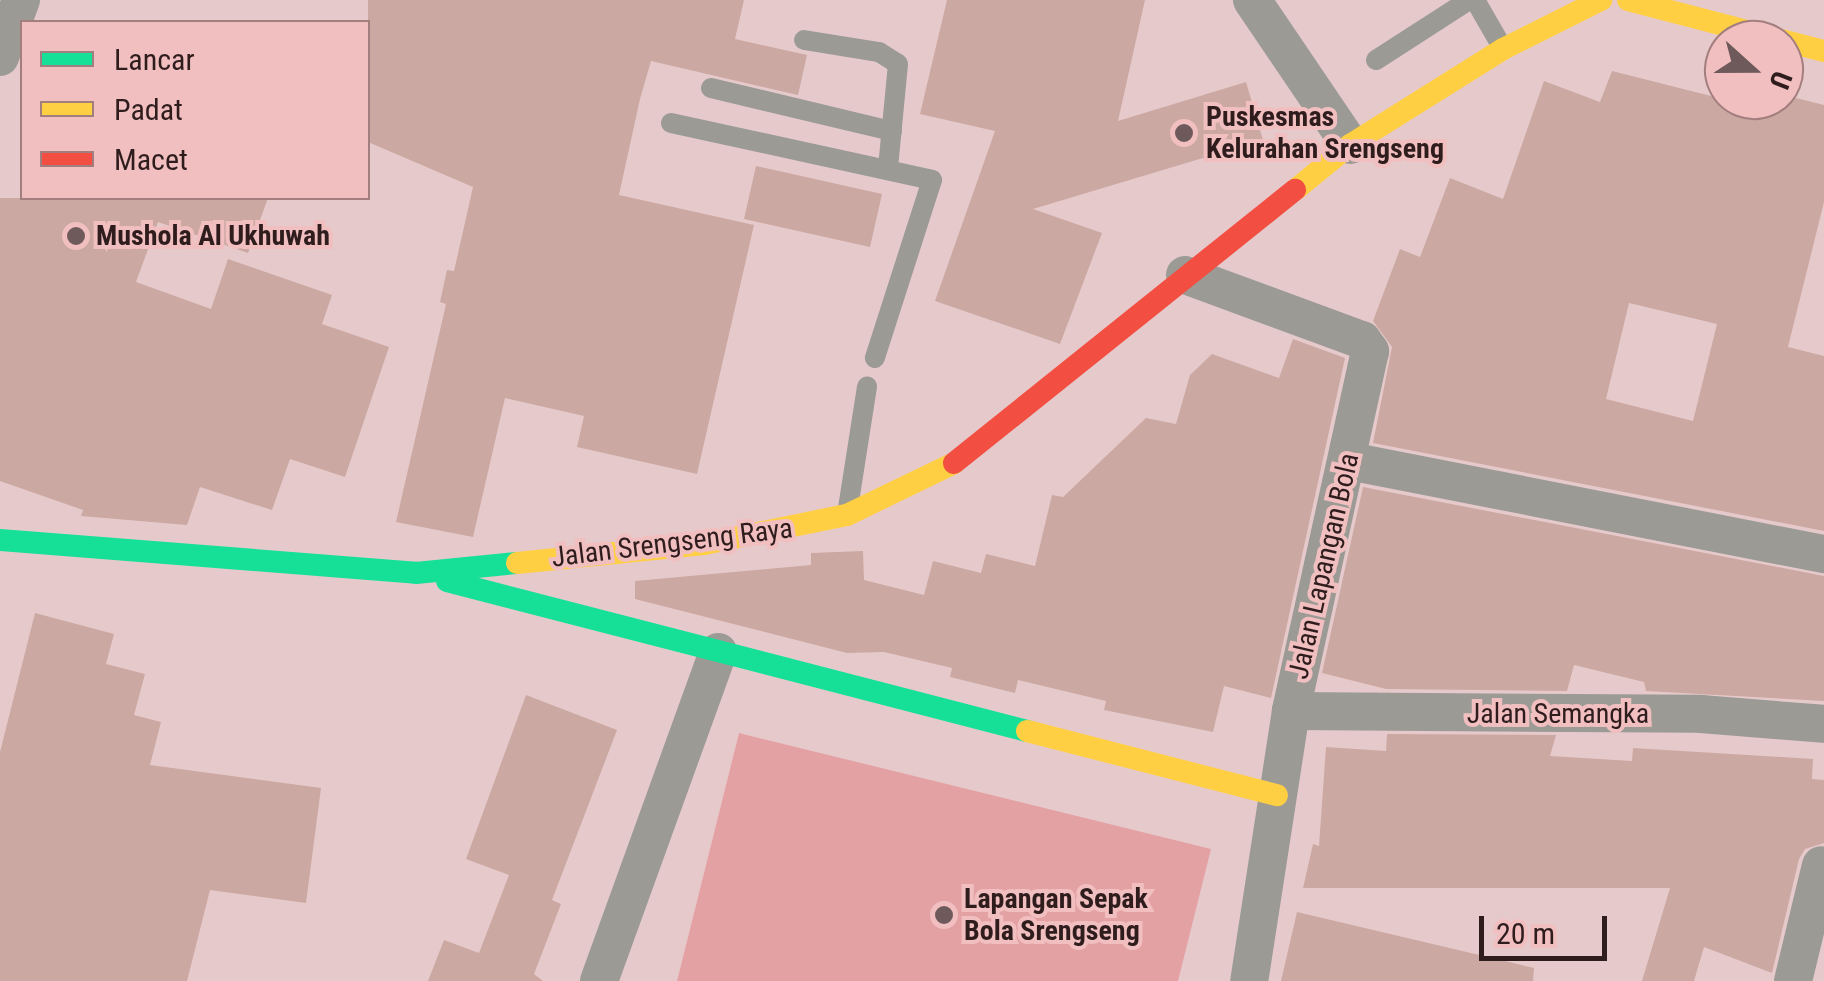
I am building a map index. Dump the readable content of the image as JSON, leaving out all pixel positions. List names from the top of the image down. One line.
{"streets":{"main road":["Jalan Srengseng Raya"],"street":["Jalan Lapangan Bola","Jalan Semangka"]},"crossings":[["Jalan Srengseng Raya","Jalan Lapangan Bola"],["Jalan Lapangan Bola","Jalan Semangka"]],"places":["Puskesmas Kelurahan Srengseng","Mushola Al Ukhuwah","Lapangan Sepak Bola Srengseng"],"legend":["Lancar","Padat","Macet"],"scale_bar":"20 m","north":"right"}
